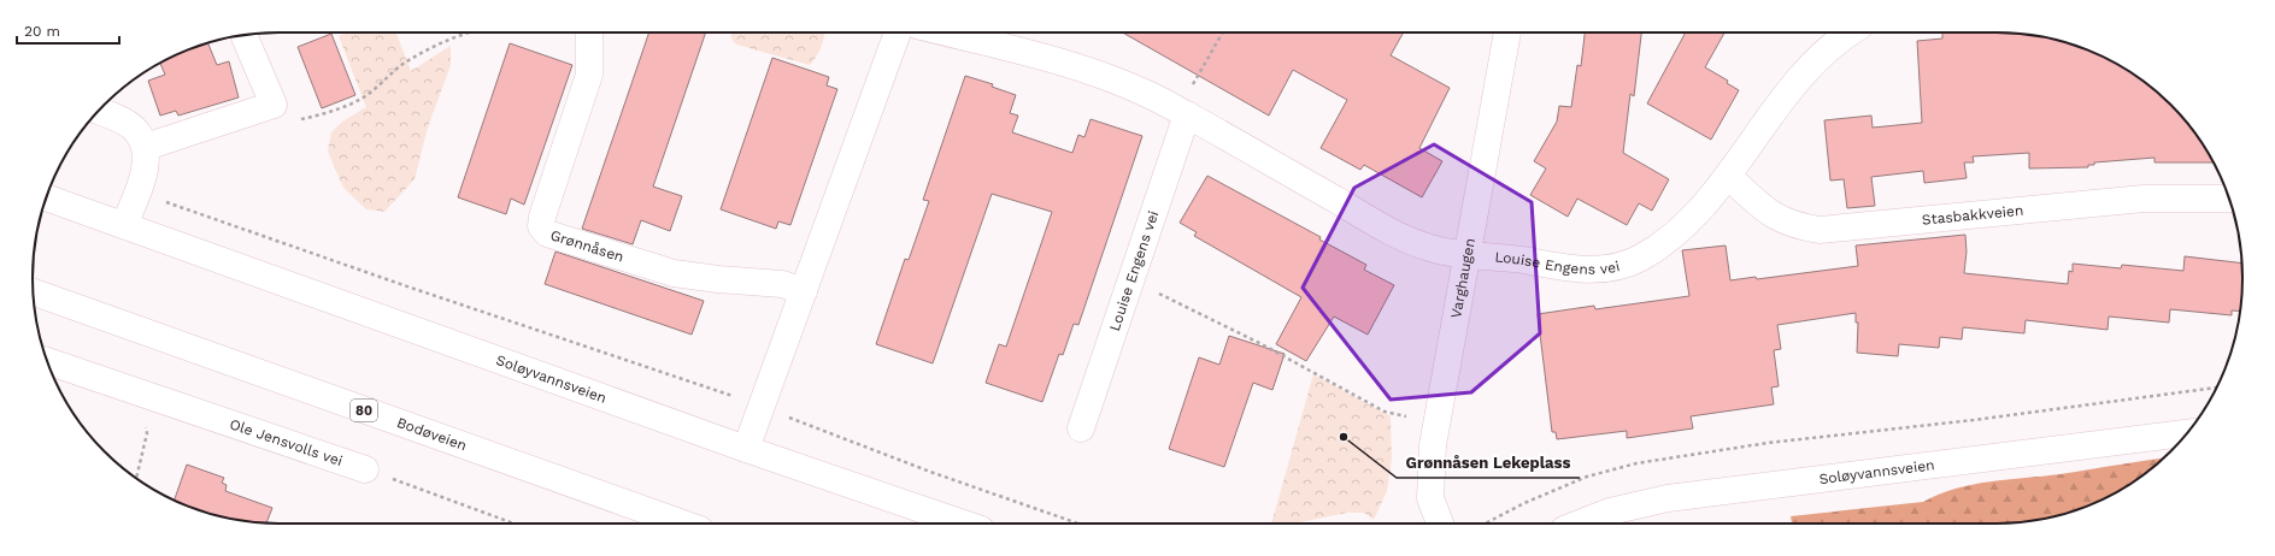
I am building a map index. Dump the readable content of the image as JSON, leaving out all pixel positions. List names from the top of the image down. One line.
{"streets":{"street":["Stasbakkveien","Grønnåsen","Louise Engens vei","Varghaugen","Soløyvannsveien","80","Bodøveien","Ole Jensvolls vei"]},"crossings":[["Stasbakkveien","Louise Engens vei"],["Louise Engens vei","Varghaugen"]],"places":["Grønnåsen Lekeplass"],"scale_bar":"20 m"}
